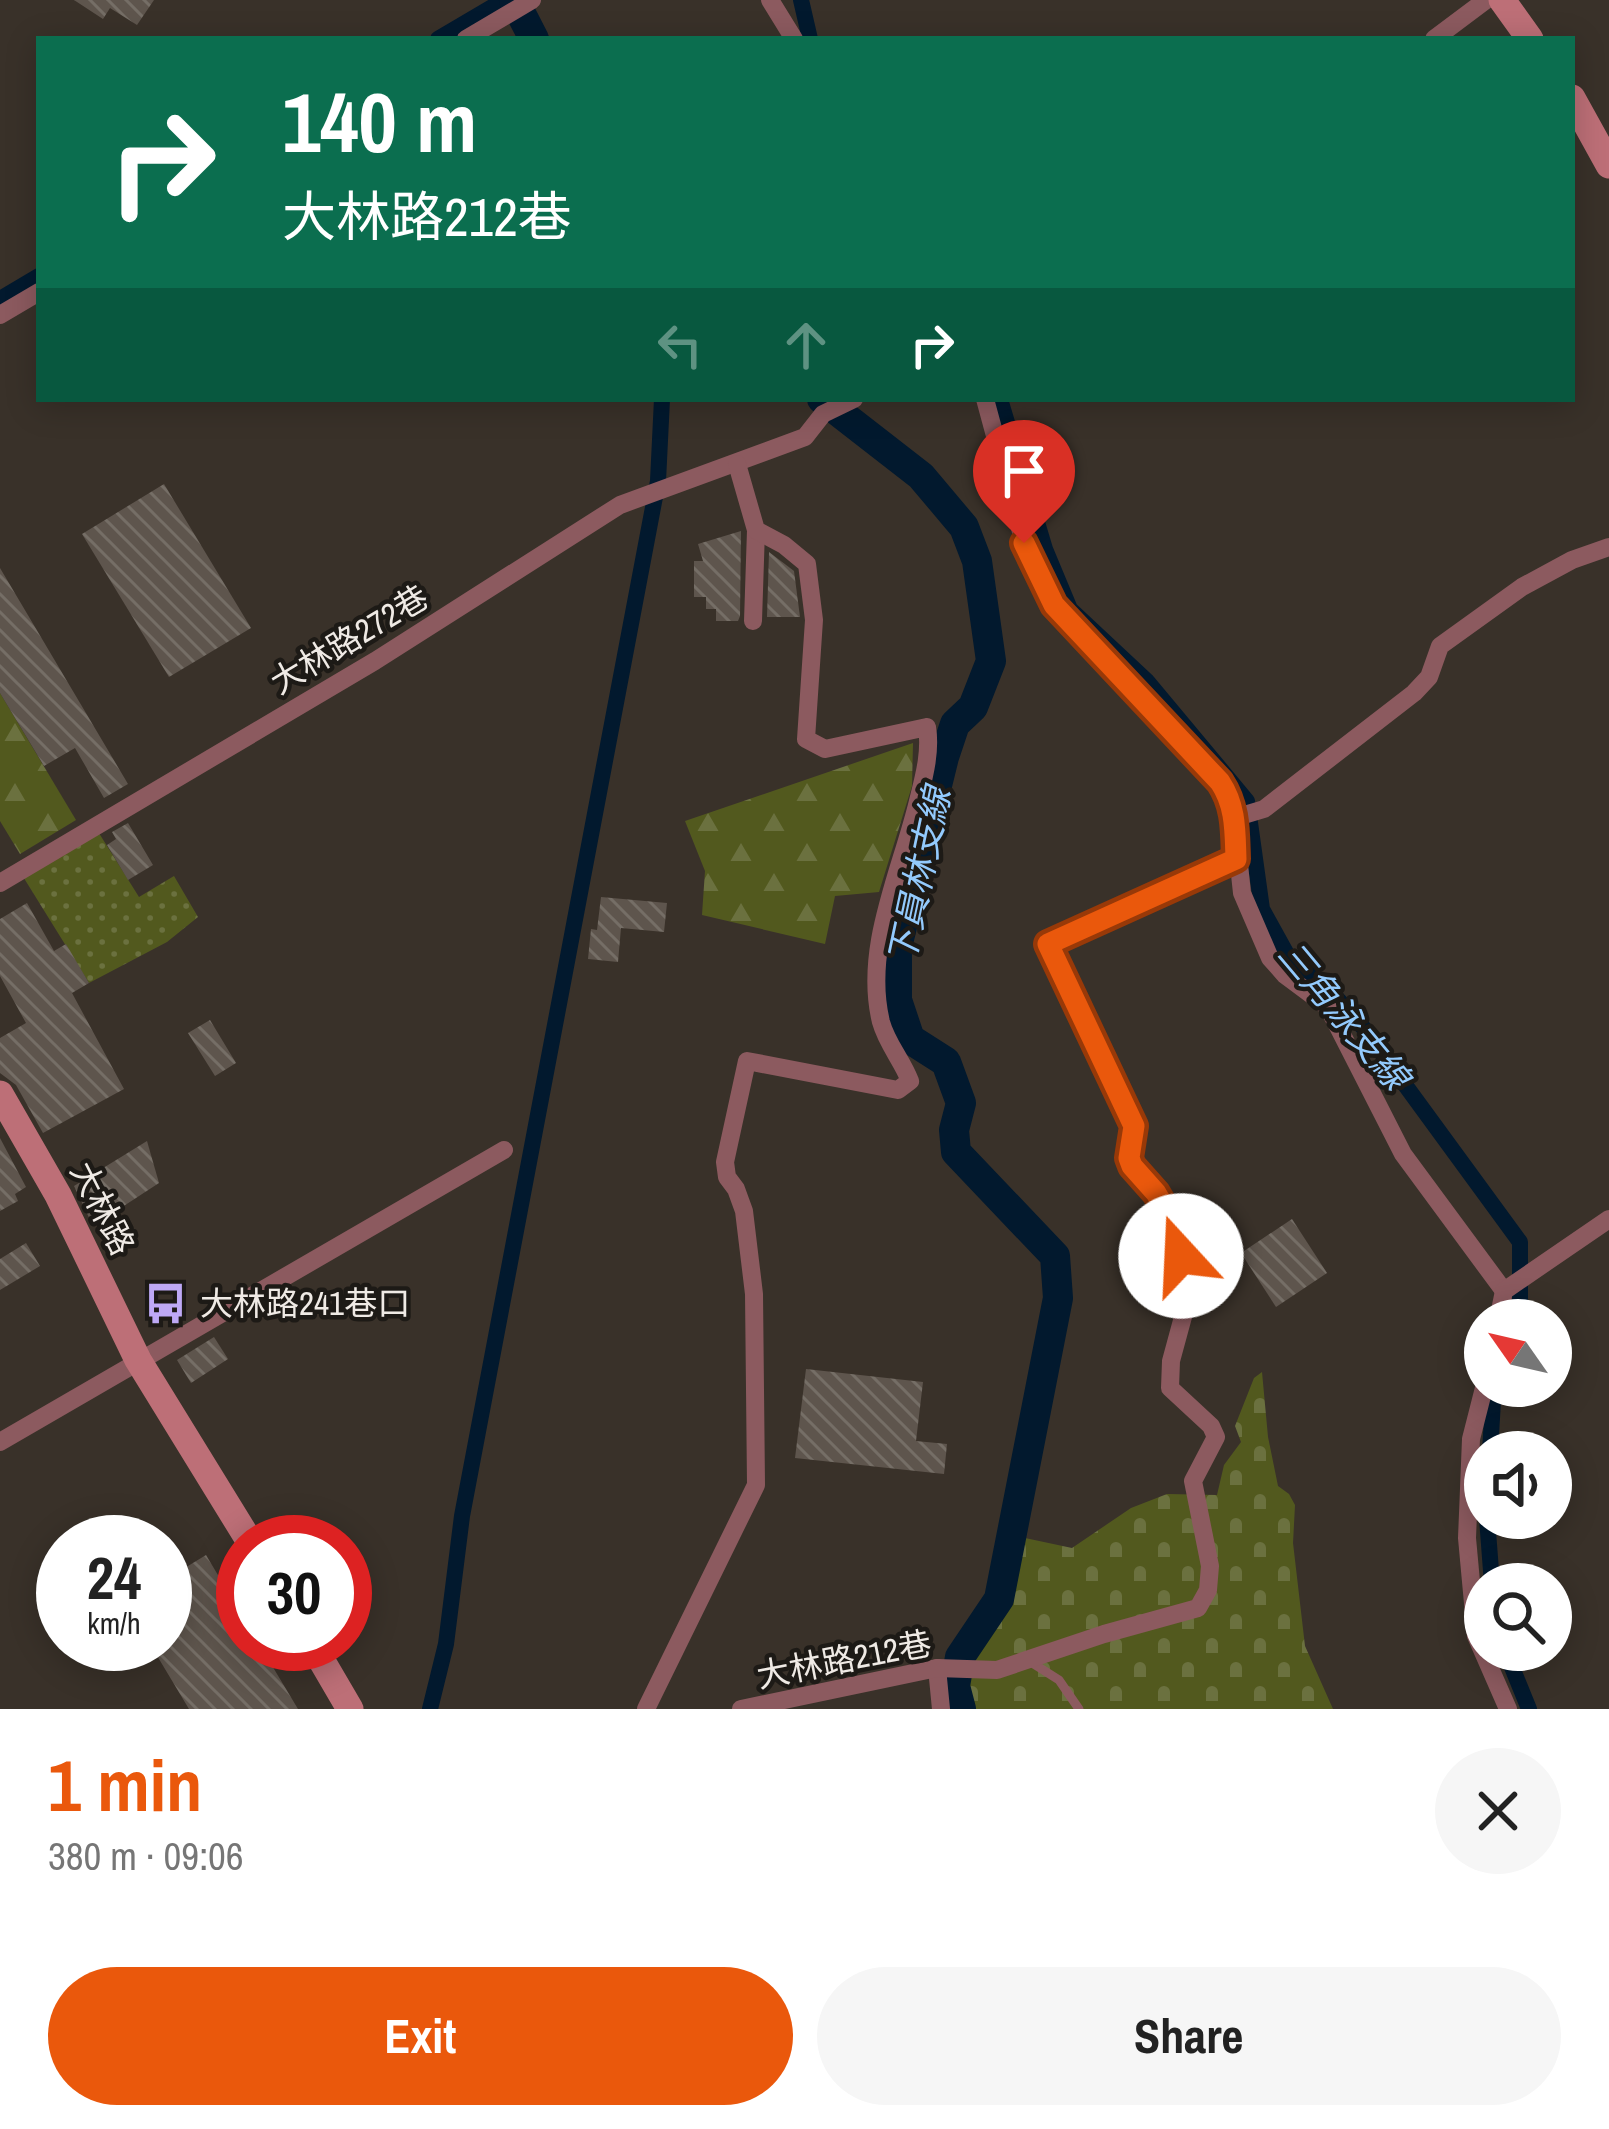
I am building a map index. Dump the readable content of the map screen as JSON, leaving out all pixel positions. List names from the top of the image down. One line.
{"streets":{"street":["大林路272巷","大林路","大林路212巷"]},"water":["下員林支線","三角泳支線"],"places":{"bus stop":["大林路241巷口"]},"north":"top left","page":{"turn":["140 m","大林路212巷"],"speed":"24 km/h","limit":"30","heading":["1 min","380 m · 09:06"],"buttons":["Exit","Share"]}}
